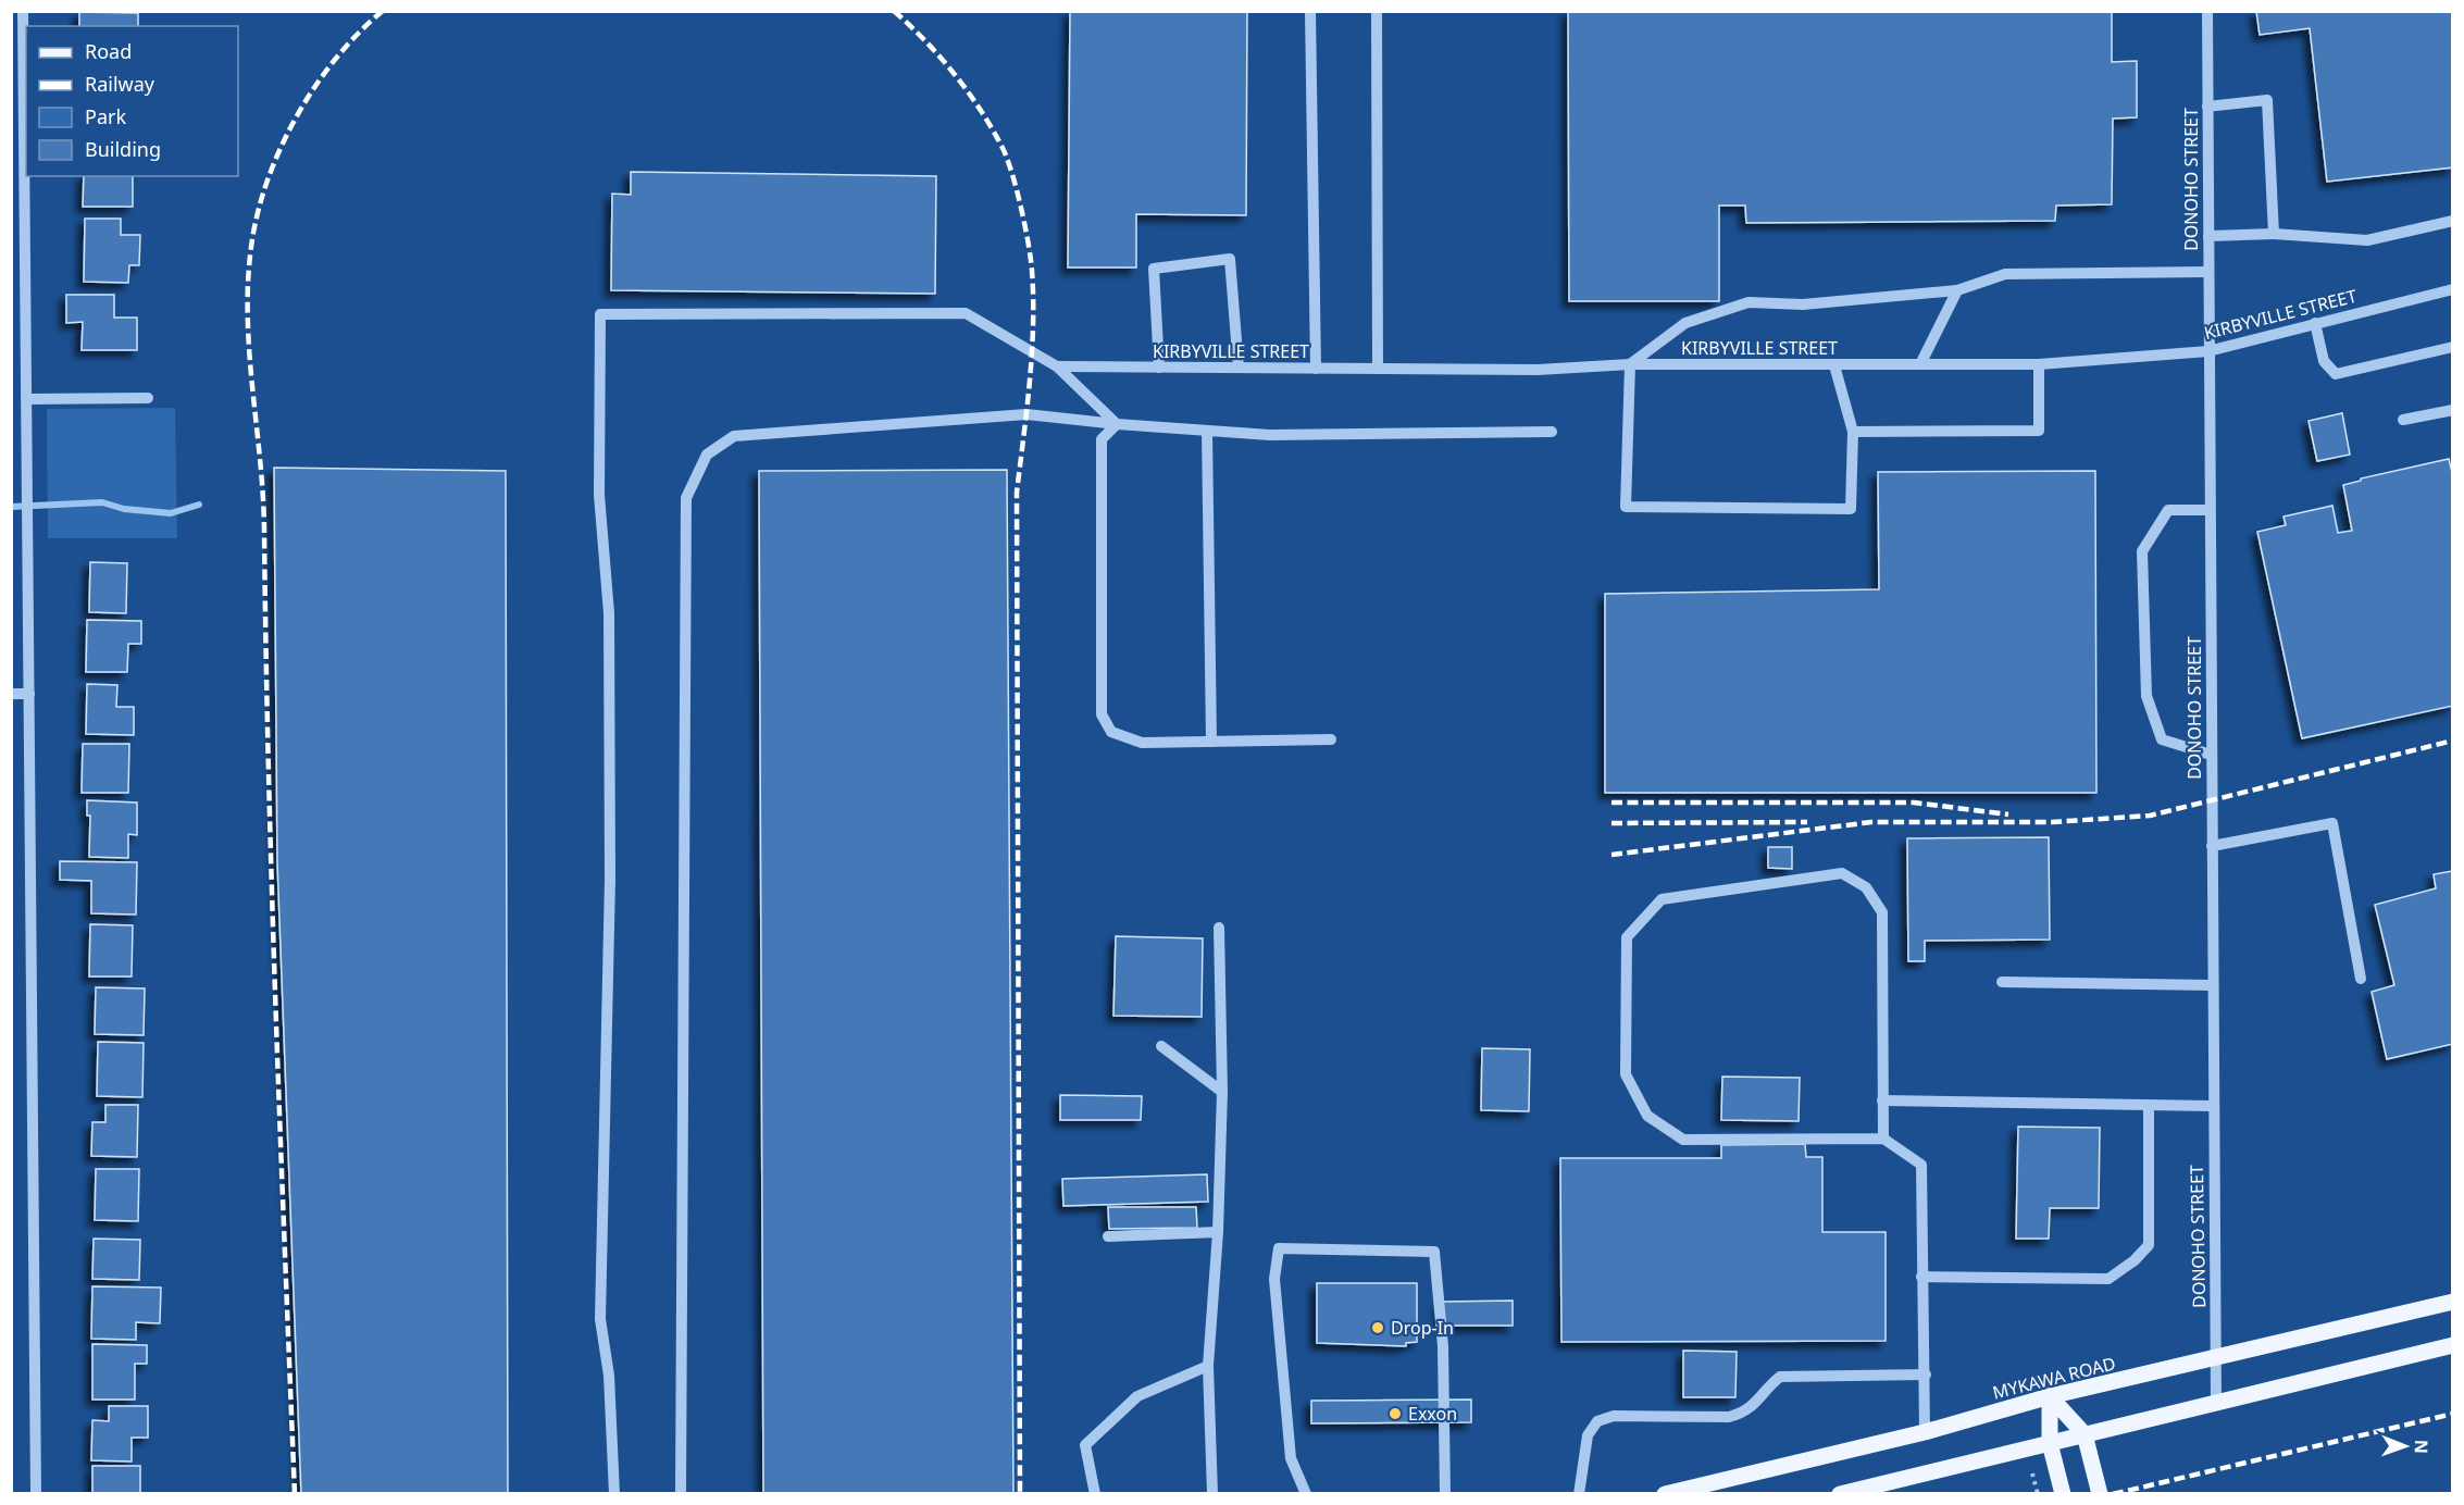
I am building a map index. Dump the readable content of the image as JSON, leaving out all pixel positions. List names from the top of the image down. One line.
{"streets":{"main road":["MYKAWA ROAD"],"street":["DONOHO STREET","KIRBYVILLE STREET"]},"crossings":[["DONOHO STREET","KIRBYVILLE STREET"],["DONOHO STREET","MYKAWA ROAD"]],"places":["Drop-In","Exxon"],"legend":["Road","Railway","Park","Building"],"north":"right"}
